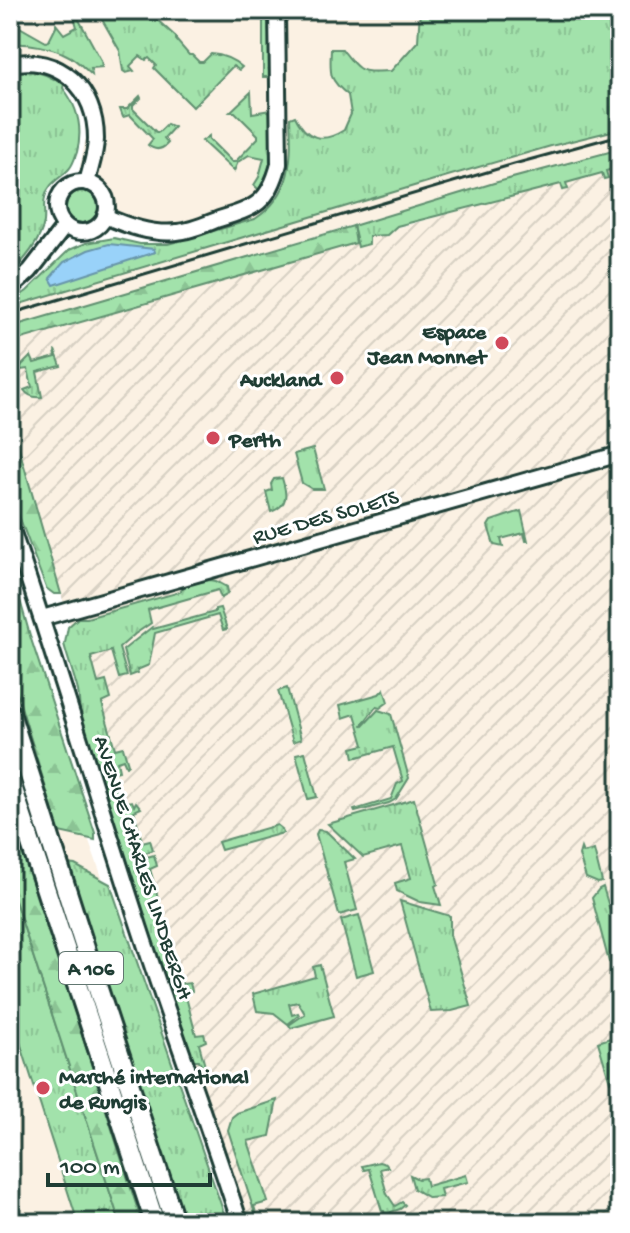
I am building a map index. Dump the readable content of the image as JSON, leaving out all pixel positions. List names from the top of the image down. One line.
{"streets":{"highway":["A 106"],"main road":["RUE DES SOLETS","AVENUE CHARLES LINDBERGH"]},"crossings":[["RUE DES SOLETS","AVENUE CHARLES LINDBERGH"]],"places":["Espace Jean Monnet","Auckland","Perth","Marché international de Rungis"],"scale_bar":"100 m"}
